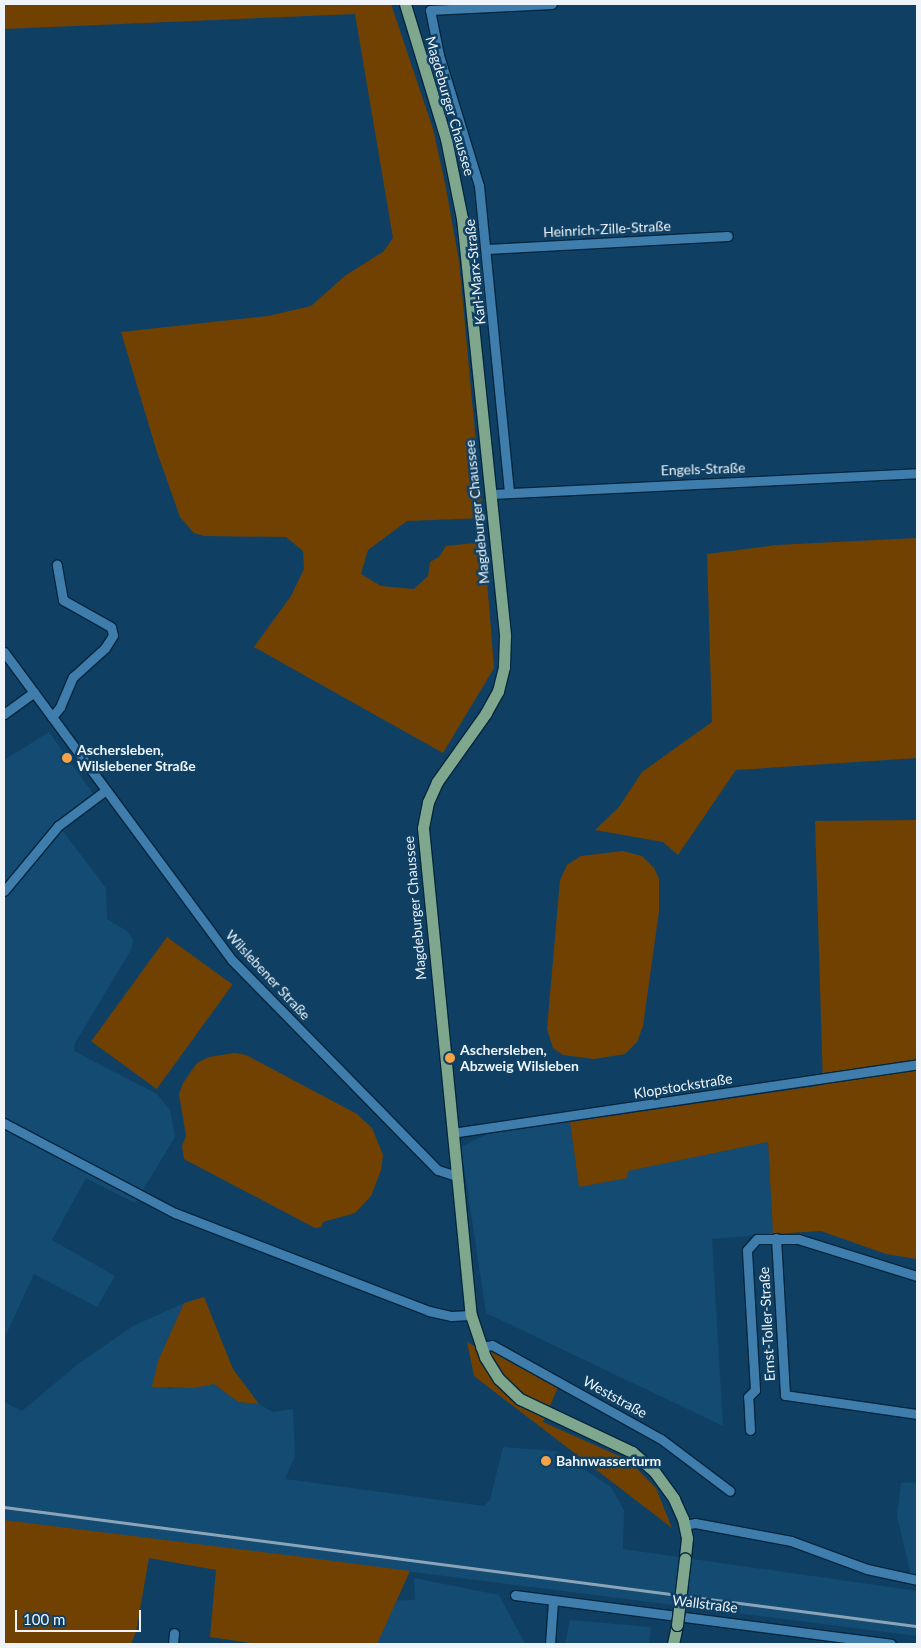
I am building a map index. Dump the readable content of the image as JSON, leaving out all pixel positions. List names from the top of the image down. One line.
{"streets":{"main road":["Magdeburger Chaussee"],"street":["Heinrich-Zille-Straße","Karl-Marx-Straße","Engels-Straße","Wilslebener Straße","Klopstockstraße","Ernst-Toller-Straße","Weststraße","Wallstraße"]},"crossings":[["Magdeburger Chaussee","Engels-Straße"],["Magdeburger Chaussee","Wilslebener Straße"],["Magdeburger Chaussee","Klopstockstraße"],["Magdeburger Chaussee","Weststraße"],["Heinrich-Zille-Straße","Karl-Marx-Straße"],["Karl-Marx-Straße","Engels-Straße"]],"places":["Aschersleben, Wilslebener Straße","Aschersleben, Abzweig Wilsleben","Bahnwasserturm"],"scale_bar":"100 m"}
